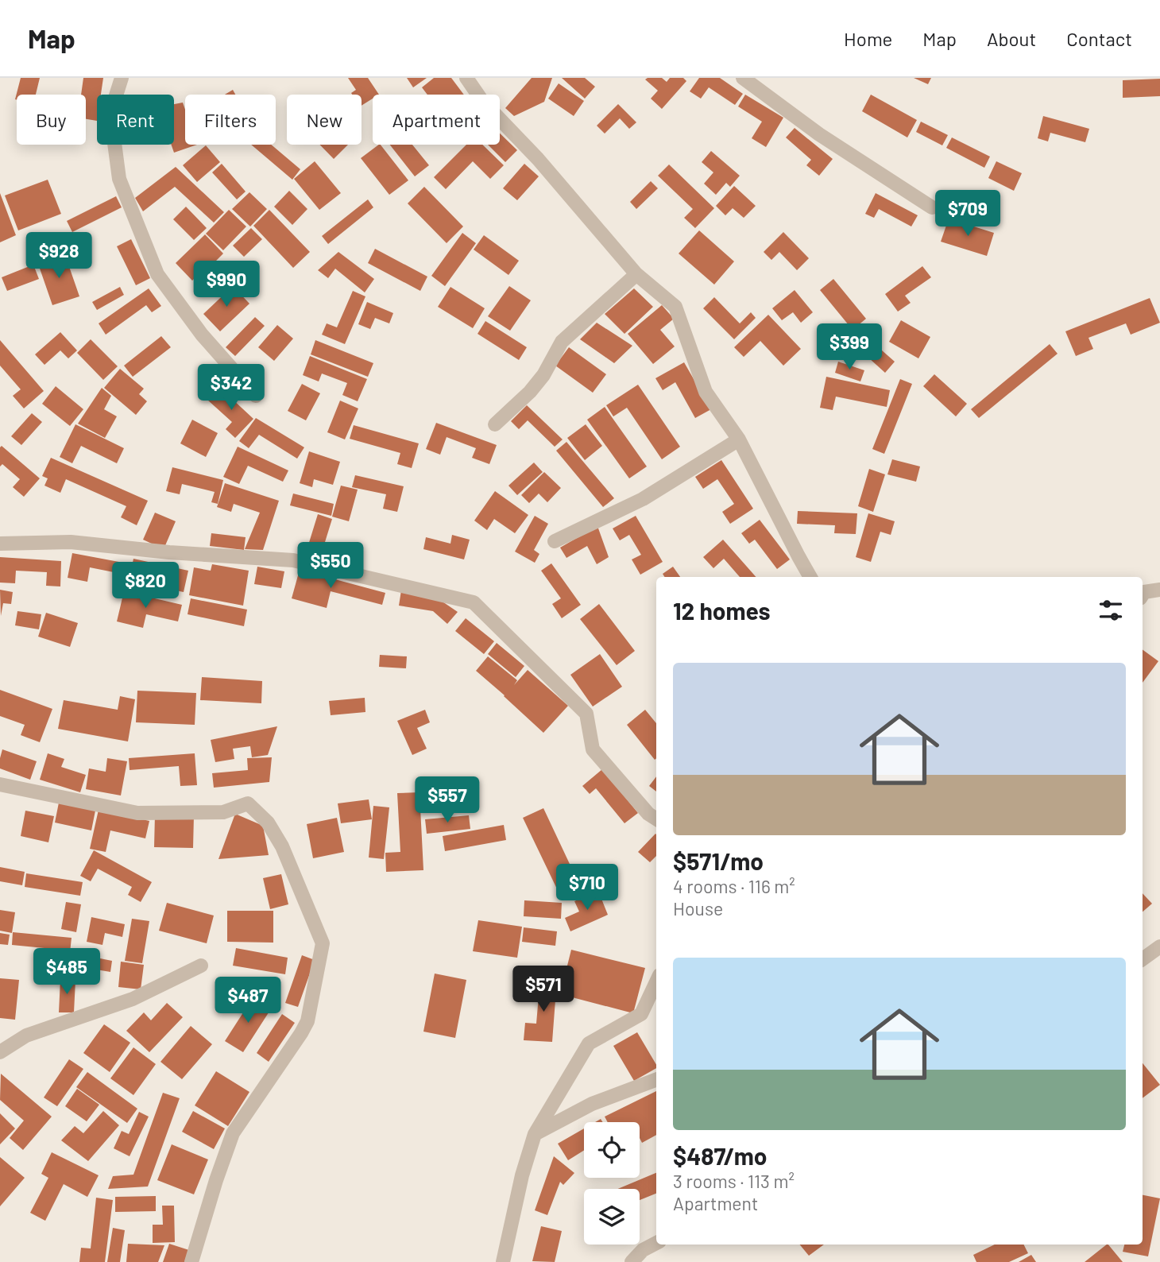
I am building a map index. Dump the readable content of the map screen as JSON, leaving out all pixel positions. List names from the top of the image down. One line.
{"page":{"header":"Map","nav":["Home","Map","About","Contact"],"chip":["Buy","Rent","Filters","New","Apartment"],"price":["$709","$928","$990","$399","$342","$550","$820","$557","$710","$485","$571","$487"],"heading":"12 homes","list":[{"name":"$571/mo","note":"4 rooms · 116 m² · House"},{"name":"$487/mo","note":"3 rooms · 113 m² · Apartment"}]}}
